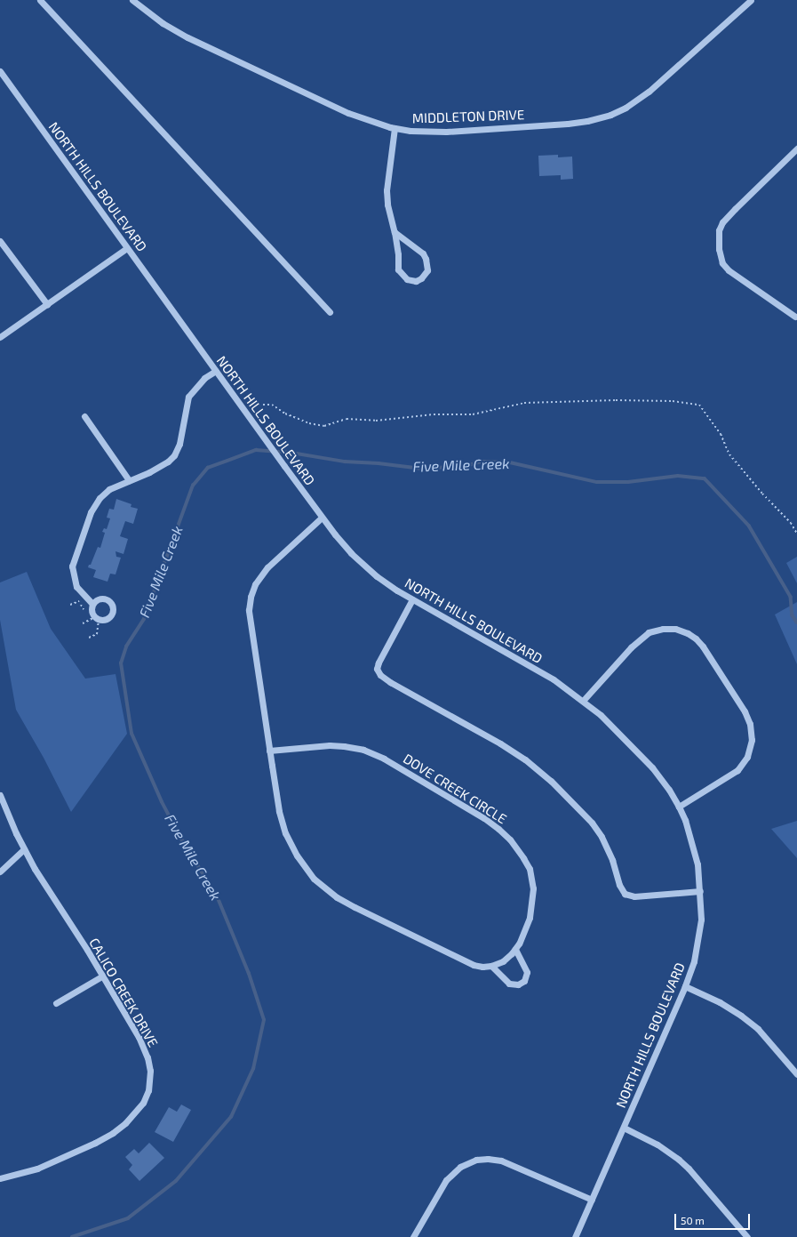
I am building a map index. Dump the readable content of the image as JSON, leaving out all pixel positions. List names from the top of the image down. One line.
{"streets":{"street":["MIDDLETON DRIVE","NORTH HILLS BOULEVARD","DOVE CREEK CIRCLE","CALICO CREEK DRIVE"]},"water":["Five Mile Creek"],"scale_bar":"50 m"}
